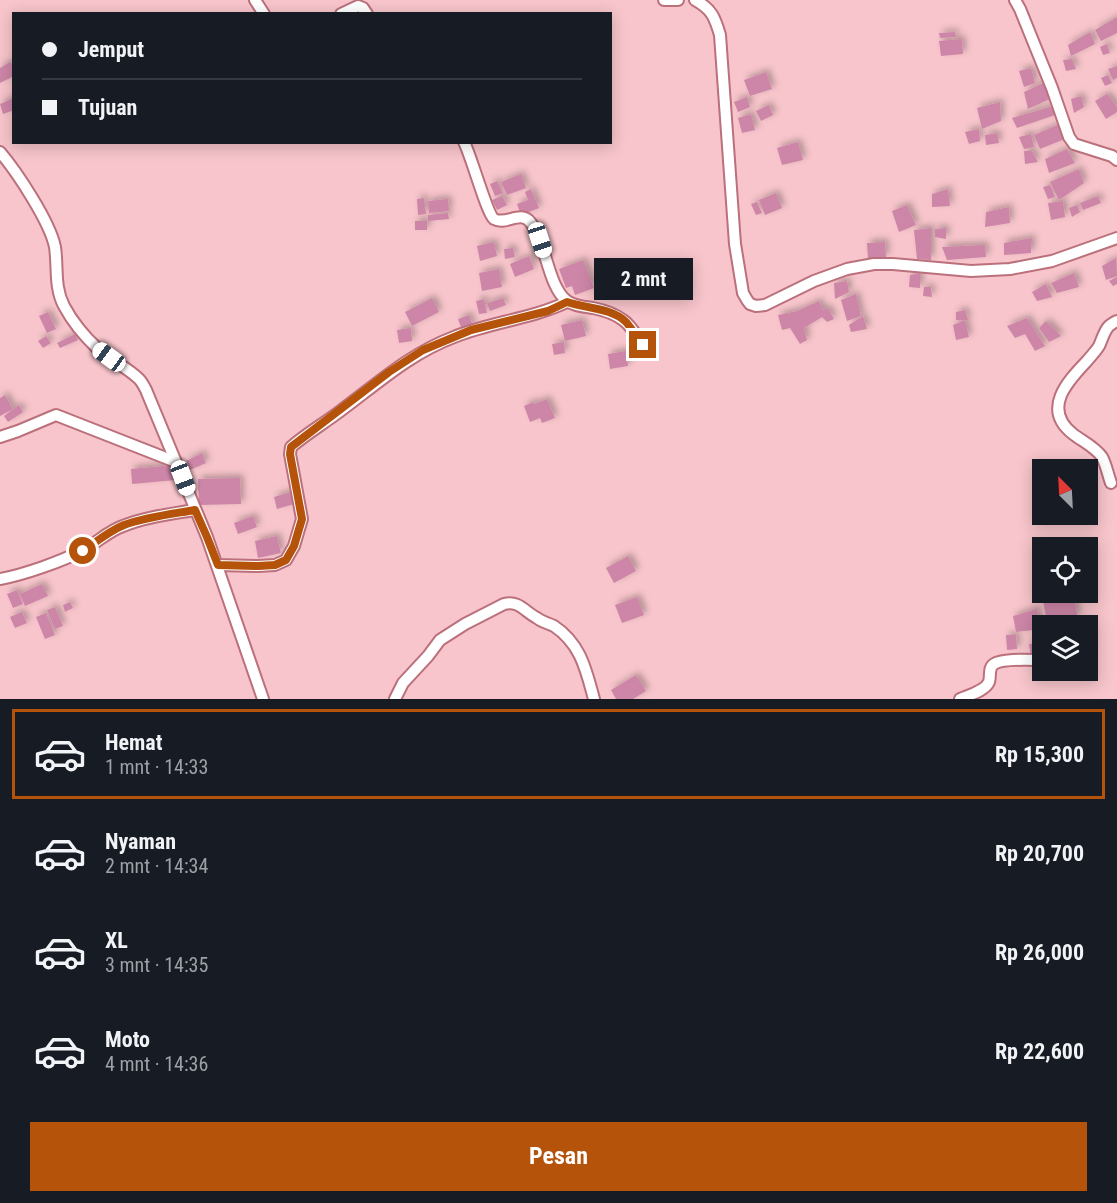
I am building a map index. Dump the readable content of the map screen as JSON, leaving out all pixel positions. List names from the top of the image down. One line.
{"north":"top left","page":{"banner":["Jemput","Tujuan"],"bubble":"2 mnt","list":[{"name":"Hemat","note":"1 mnt · 14:33","value":"Rp 15,300"},{"name":"Nyaman","note":"2 mnt · 14:34","value":"Rp 20,700"},{"name":"XL","note":"3 mnt · 14:35","value":"Rp 26,000"},{"name":"Moto","note":"4 mnt · 14:36","value":"Rp 22,600"}],"buttons":"Pesan"}}
